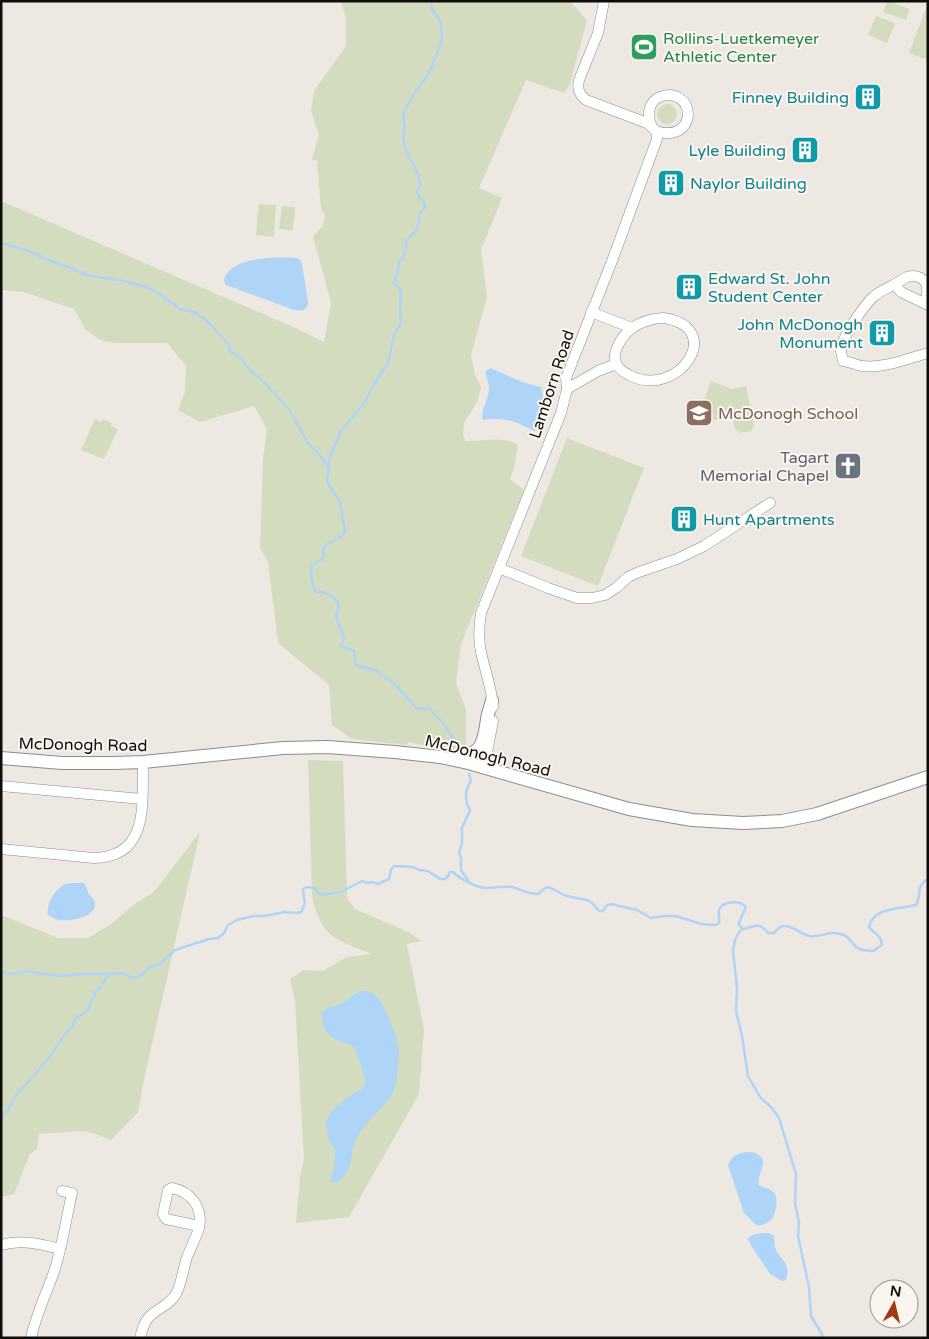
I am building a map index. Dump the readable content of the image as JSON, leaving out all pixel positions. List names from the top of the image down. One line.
{"streets":{"main road":["McDonogh Road"],"street":["Lamborn Road"]},"crossings":[["Lamborn Road","McDonogh Road"]],"places":{"sports":["Rollins-Luetkemeyer Athletic Center"],"building":["Finney Building","Lyle Building","Naylor Building","Edward St. John Student Center","John McDonogh Monument","Hunt Apartments"],"school or university":["McDonogh School"],"church":["Tagart Memorial Chapel"]},"north":"top"}
